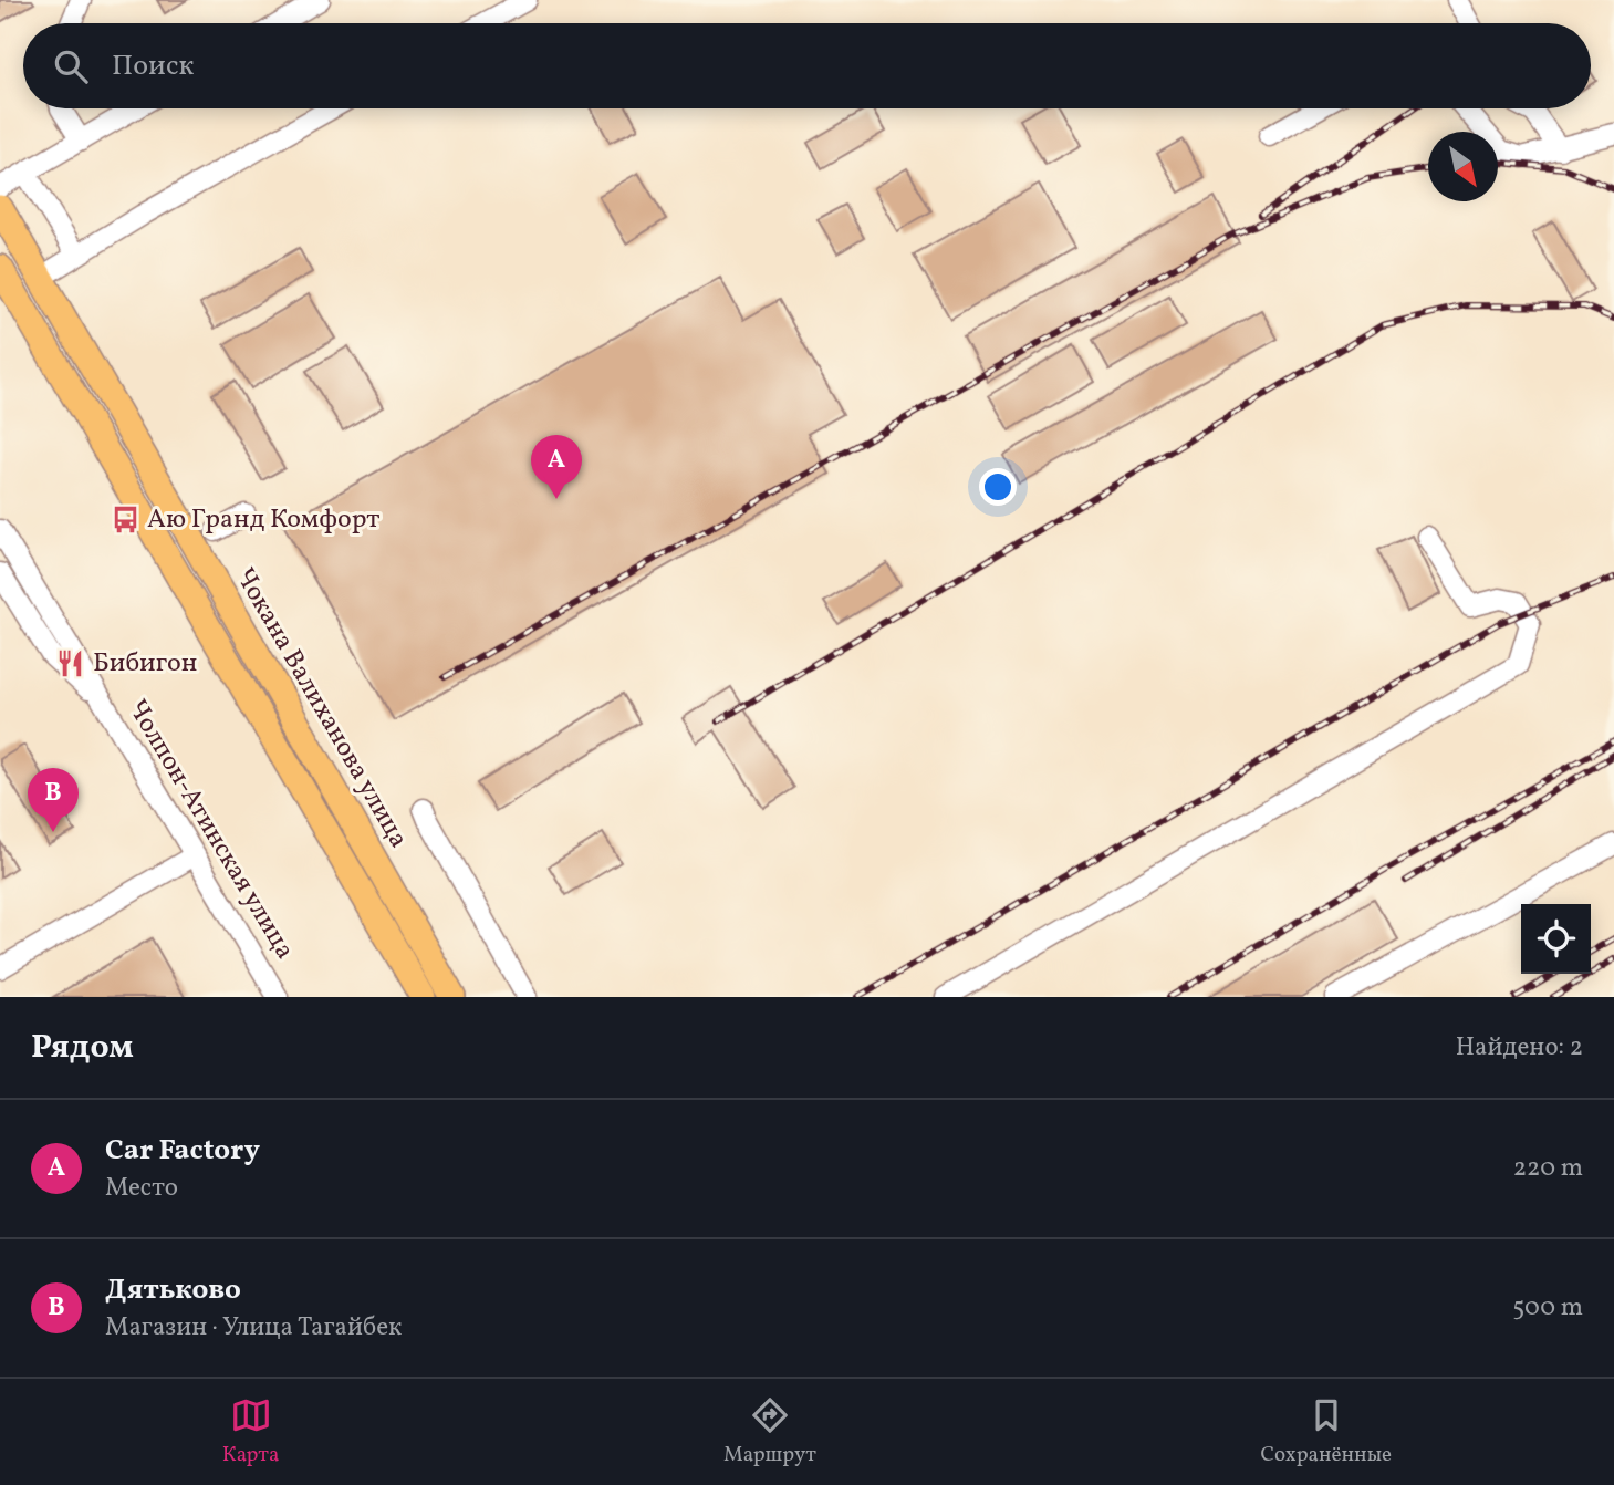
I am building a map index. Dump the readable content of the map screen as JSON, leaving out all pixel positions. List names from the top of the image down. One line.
{"streets":{"main road":["Чокана Валиханова улица"],"street":["Чолпон-Атинская улица"]},"places":{"bus stop":["Аю Гранд Комфорт"],"restaurant":["Бибигон"]},"north":"bottom right","page":{"search":"Поиск","pins":["A","B"],"heading":["Рядом","Найдено: 2"],"list":[{"mark":"A","name":"Car Factory","note":"Место","value":"220 m"},{"mark":"B","name":"Дятьково","note":"Магазин · Улица Тагайбек","value":"500 m"}],"nav":["Карта","Маршрут","Сохранённые"]}}
